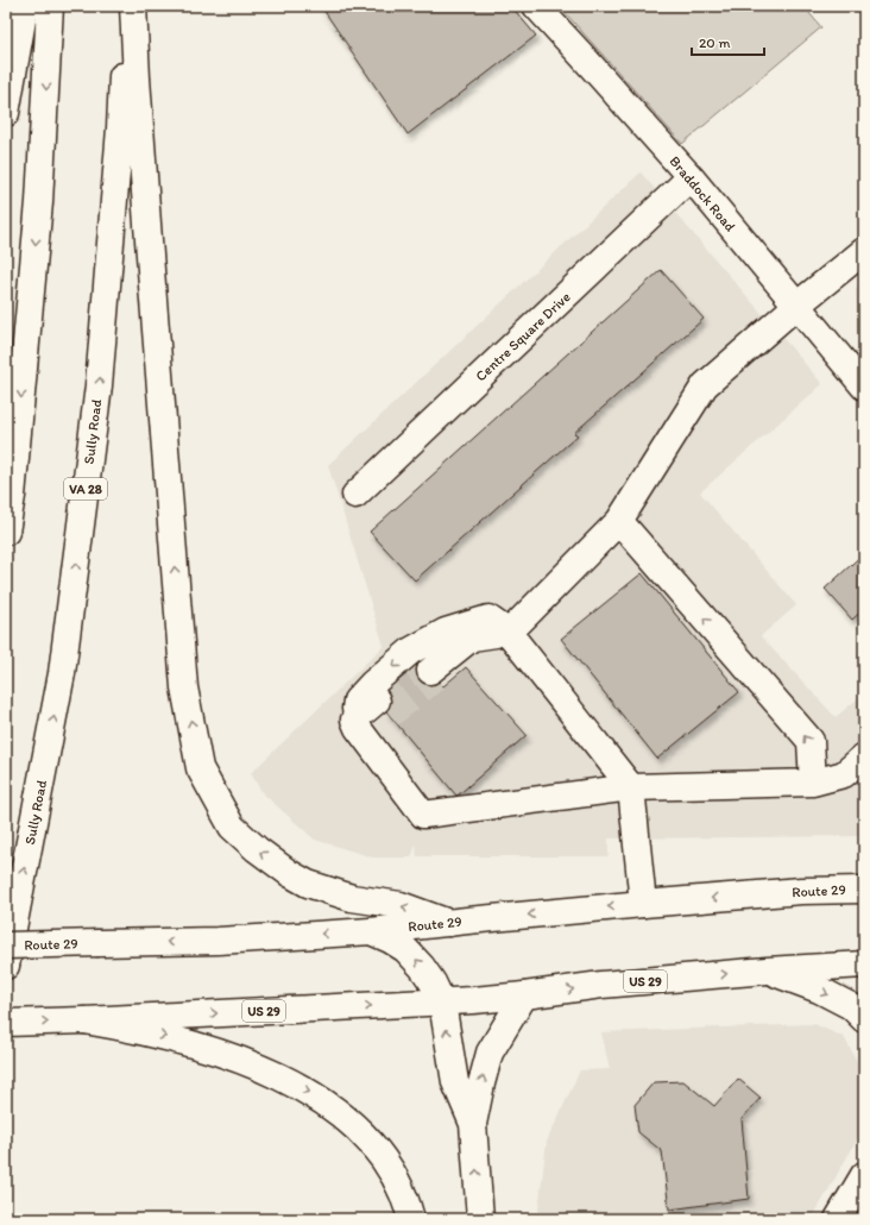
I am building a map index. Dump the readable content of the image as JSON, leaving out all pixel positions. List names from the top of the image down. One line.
{"streets":{"main road":["Braddock Road","Centre Square Drive","Sully Road","VA 28","Route 29","US 29"]},"crossings":[["Braddock Road","Centre Square Drive"]],"scale_bar":"20 m"}
